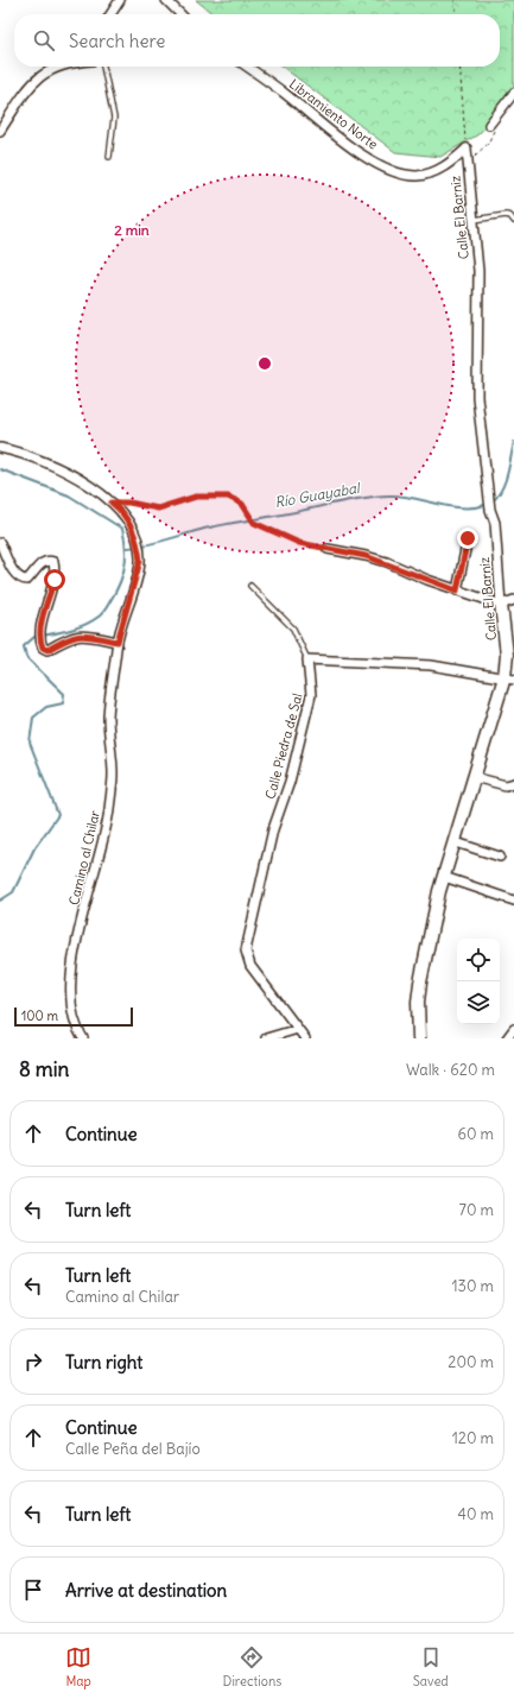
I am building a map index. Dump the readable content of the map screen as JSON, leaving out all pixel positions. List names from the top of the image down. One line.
{"streets":{"street":["Libramiento Norte","Calle El Barniz","Calle Piedra de Sal","Camino al Chilar"]},"crossings":[["Libramiento Norte","Calle El Barniz"]],"water":["Río Guayabal"],"scale_bar":"100 m","page":{"search":"Search here","scale":"100 m","heading":["8 min","Walk · 620 m"],"list":[["Continue","60 m"],["Turn left","70 m"],["Turn left","Camino al Chilar","130 m"],["Turn right","200 m"],["Continue","Calle Peña del Bajío","120 m"],["Turn left","40 m"],"Arrive at destination"],"nav":["Map","Directions","Saved"]},"rings":["2 min"]}
